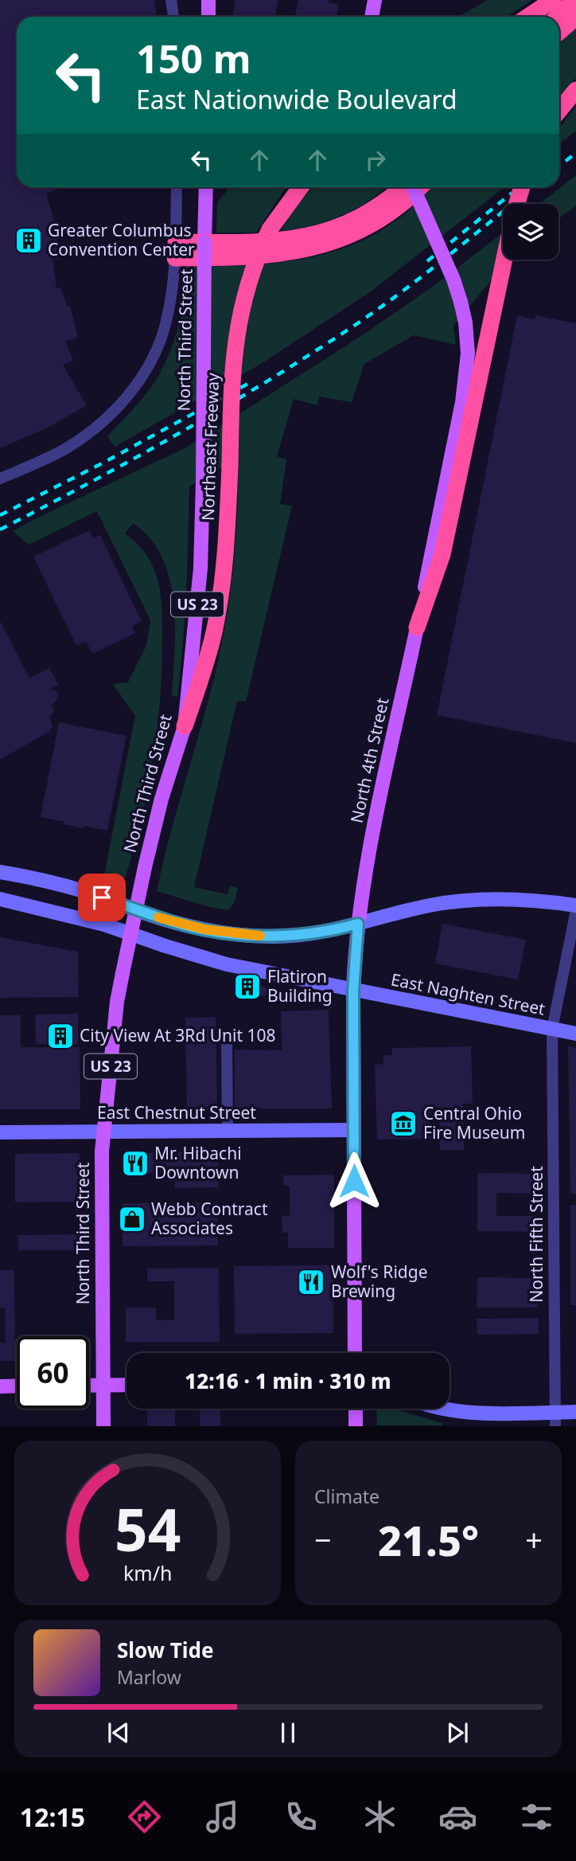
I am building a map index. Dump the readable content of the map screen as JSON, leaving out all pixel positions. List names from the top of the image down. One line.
{"streets":{"highway":["Northeast Freeway"],"main road":["North Third Street","US 23","North 4th Street","East Naghten Street","East Chestnut Street"],"street":["North Fifth Street"]},"crossings":[["North Third Street","Northeast Freeway"],["North Third Street","East Chestnut Street"],["North 4th Street","East Naghten Street"],["North 4th Street","East Chestnut Street"],["East Naghten Street","North Fifth Street"]],"places":{"building":["Greater Columbus Convention Center","Flatiron Building","City View At 3Rd Unit 108"],"museum":["Central Ohio Fire Museum"],"restaurant":["Mr. Hibachi Downtown","Wolf's Ridge Brewing"],"shop":["Webb Contract Associates"]},"page":{"turn":["150 m","East Nationwide Boulevard"],"limit":"60","trip":"12:16 · 1 min · 310 m","tile":"Climate","heat":["−","21.5°","+"],"song":["Slow Tide","Marlow"],"tabs":"12:15","gauge":["54","km/h"]}}
